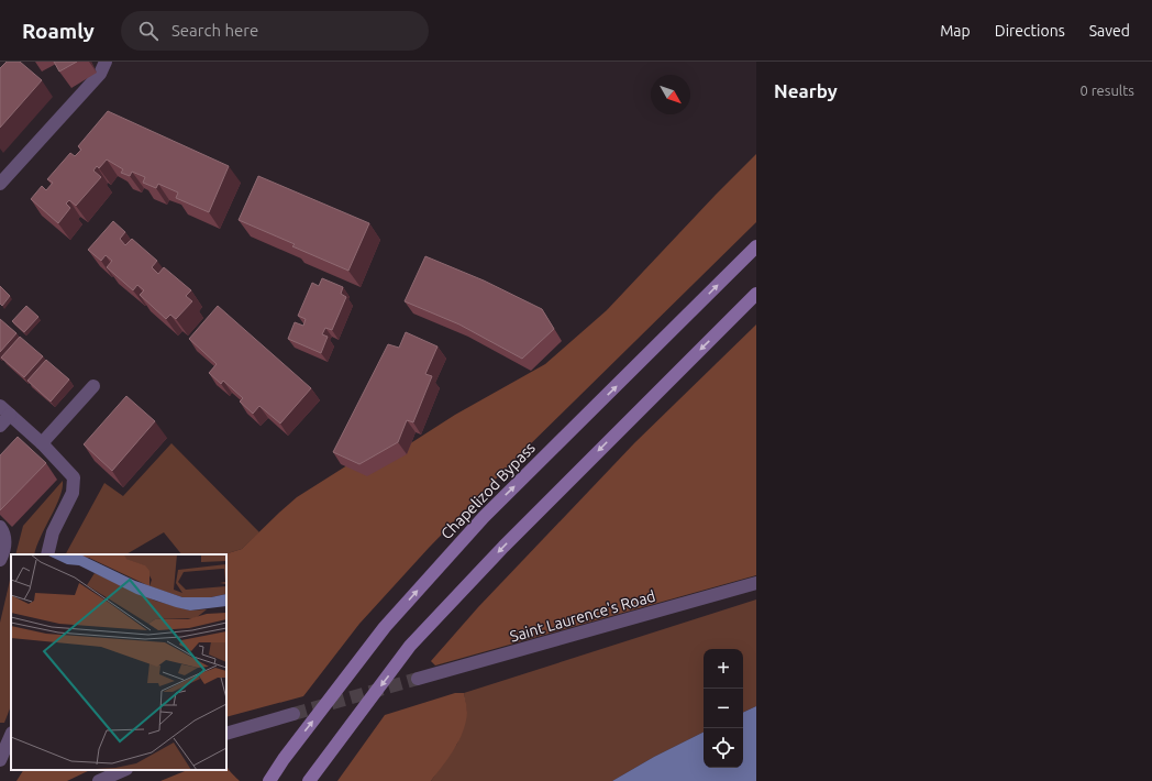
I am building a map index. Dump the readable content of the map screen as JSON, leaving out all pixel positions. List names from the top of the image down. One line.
{"streets":{"main road":["Chapelizod Bypass"],"street":["Saint Laurence's Road"]},"north":"bottom right","page":{"header":"Roamly","search":"Search here","nav":["Map","Directions","Saved"],"heading":["Nearby","0 results"],"map_buttons":["+","−"]}}
